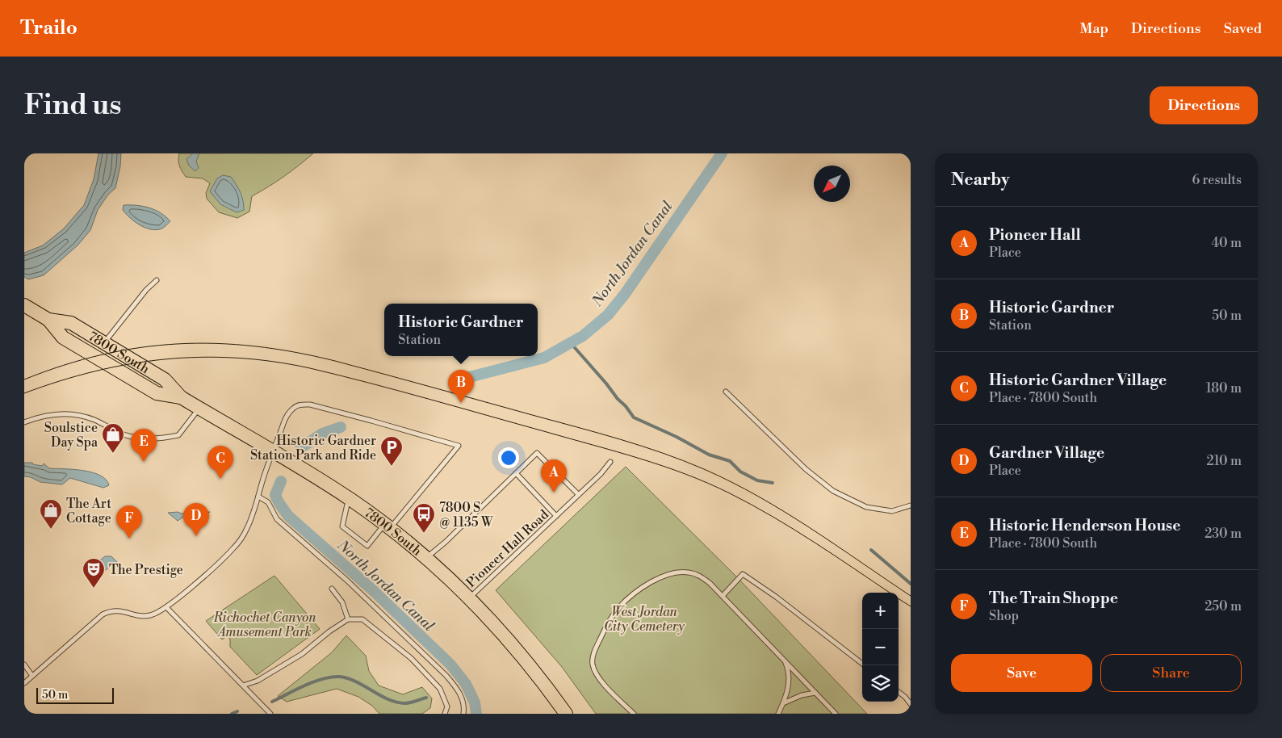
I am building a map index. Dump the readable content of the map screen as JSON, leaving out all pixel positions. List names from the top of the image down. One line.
{"streets":{"main road":["7800 South"],"lane":["Pioneer Hall Road"]},"crossings":[["7800 South","Pioneer Hall Road"]],"water":["North Jordan Canal"],"parks":["West Jordan City Cemetery","Richochet Canyon Amusement Park"],"places":{"shop":["Soulstice Day Spa","The Art Cottage"],"parking":["Historic Gardner Station Park and Ride"],"bus stop":["7800 S @ 1135 W"],"theatre":["The Prestige"]},"scale_bar":"50 m","north":"bottom left","page":{"header":"Trailo","nav":["Map","Directions","Saved"],"buttons":["Directions",["Save","Share"]],"title":"Find us","heading":["Nearby","6 results"],"list":[{"mark":"A","name":"Pioneer Hall","note":"Place","value":"40 m"},{"mark":"B","name":"Historic Gardner","note":"Station","value":"50 m"},{"mark":"C","name":"Historic Gardner Village","note":"Place · 7800 South","value":"180 m"},{"mark":"D","name":"Gardner Village","note":"Place","value":"210 m"},{"mark":"E","name":"Historic Henderson House","note":"Place · 7800 South","value":"230 m"},{"mark":"F","name":"The Train Shoppe","note":"Shop","value":"250 m"}],"popup":["Historic Gardner","Station"],"pins":["B","E","C","A","D","F"],"map_buttons":["+","−"],"scale":"50 m"}}
